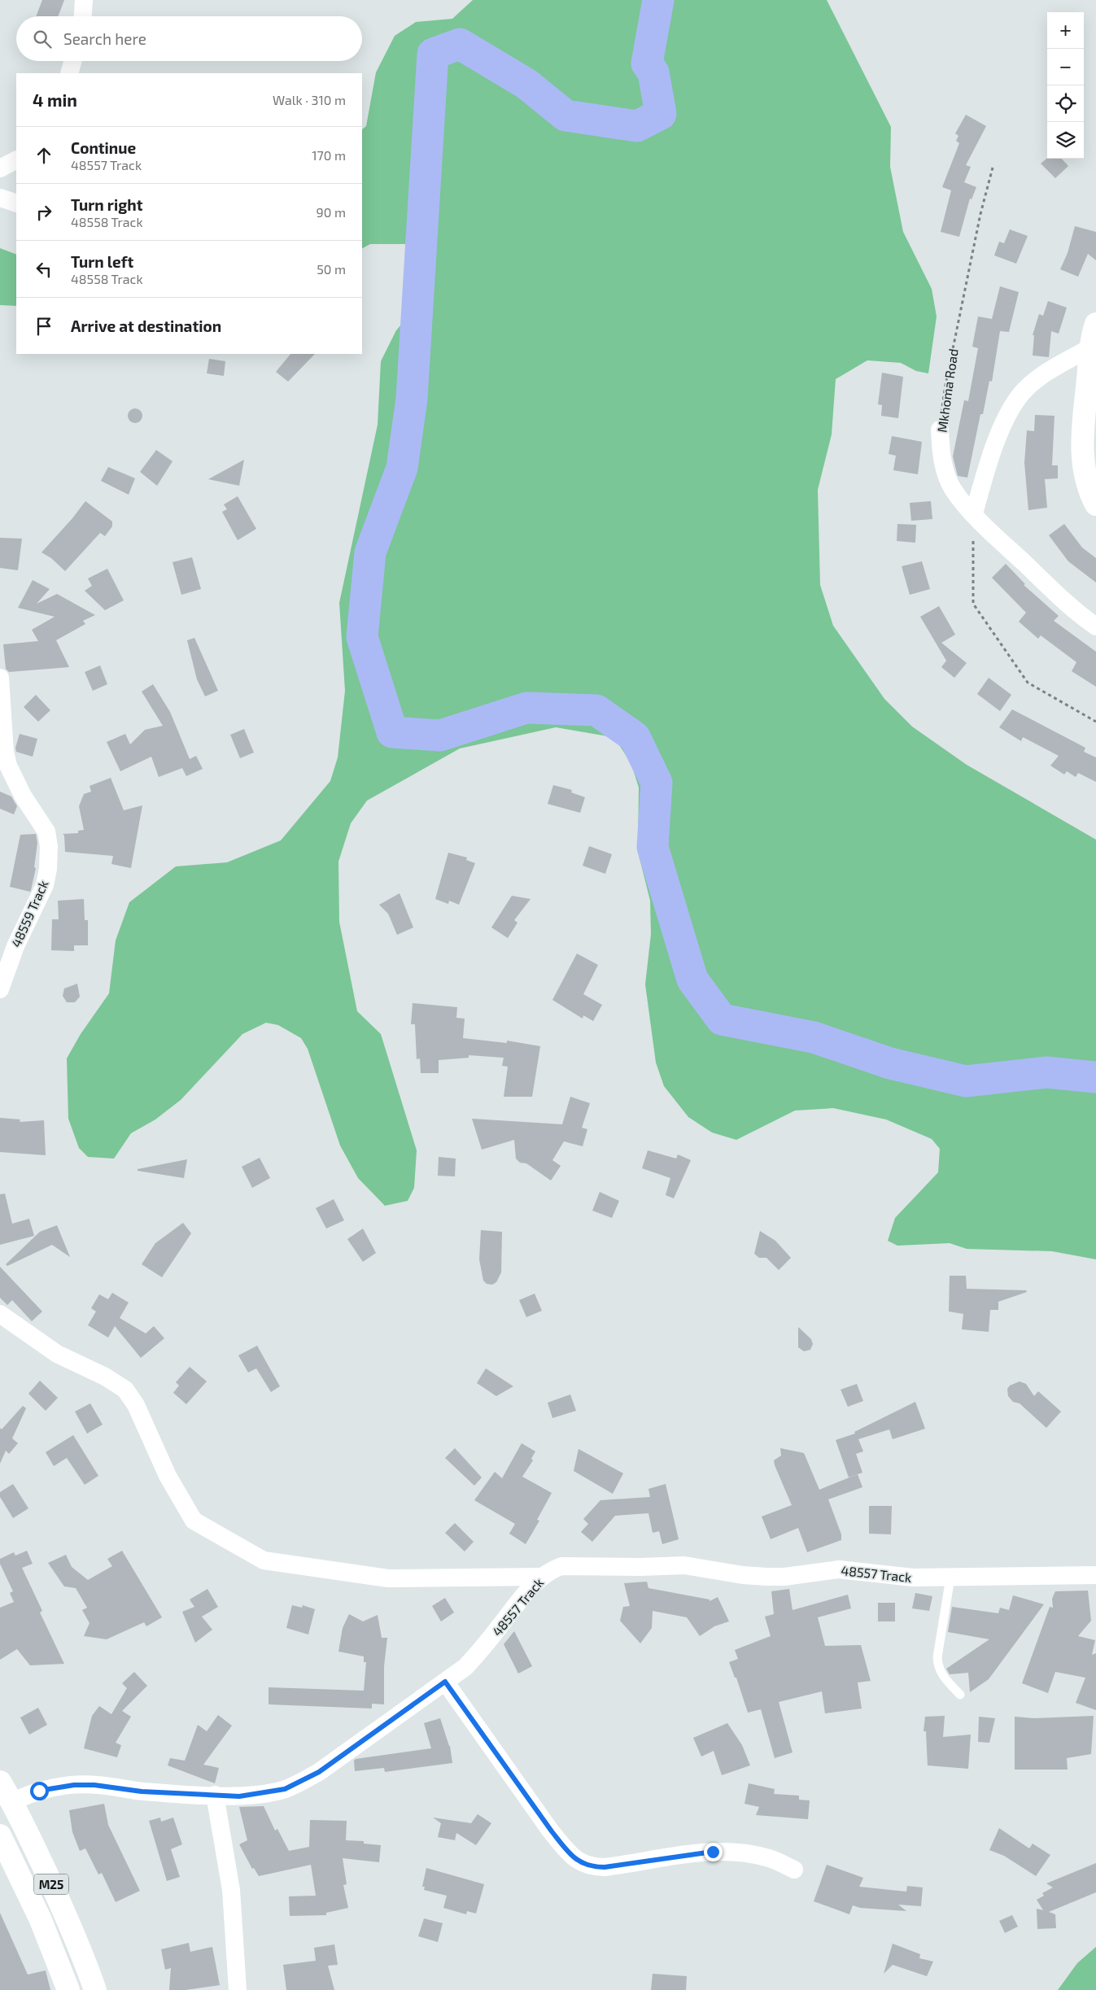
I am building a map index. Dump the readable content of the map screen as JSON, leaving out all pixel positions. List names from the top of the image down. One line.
{"streets":{"main road":["M25"],"street":["Mkhoma Road","48559 Track","48557 Track"]},"crossings":[["48557 Track","M25"]],"page":{"map_buttons":["+","−"],"search":"Search here","heading":["4 min","Walk · 310 m"],"list":[["Continue","48557 Track","170 m"],["Turn right","48558 Track","90 m"],["Turn left","48558 Track","50 m"],"Arrive at destination"]}}
